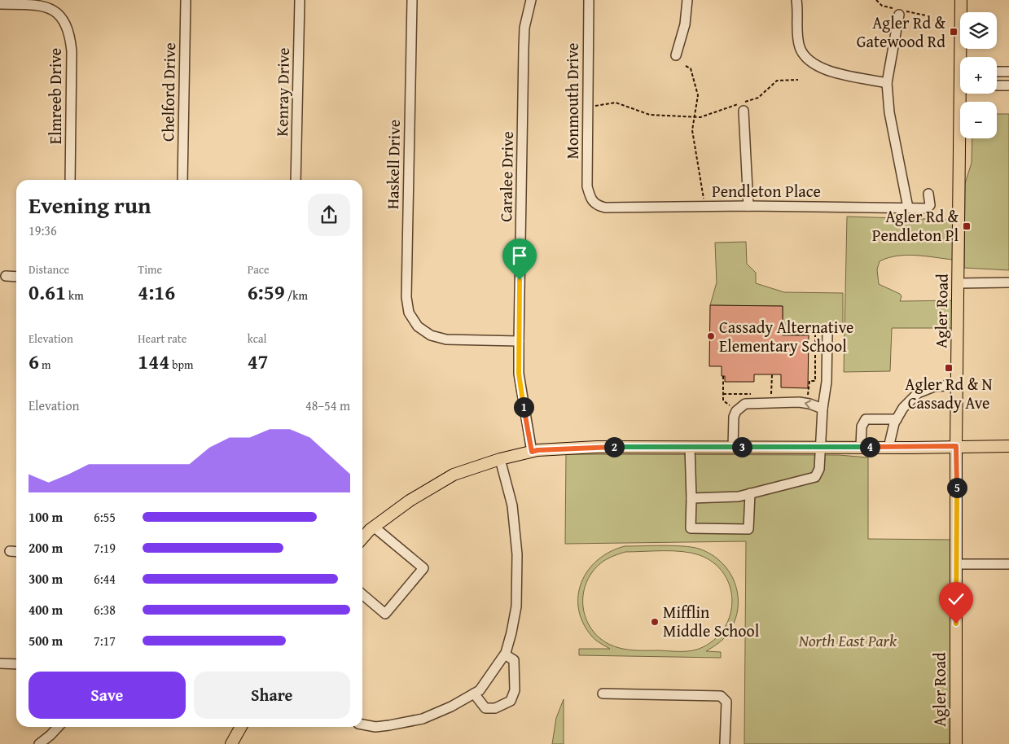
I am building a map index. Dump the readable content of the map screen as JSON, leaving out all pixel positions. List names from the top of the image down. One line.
{"streets":{"main road":["Agler Road"],"street":["Chelford Drive","Kenray Drive","Elmreeb Drive","Monmouth Drive","Haskell Drive","Caralee Drive","Pendleton Place"]},"crossings":[["Monmouth Drive","Pendleton Place"],["Haskell Drive","Caralee Drive"]],"parks":["North East Park"],"places":{"transit":["Agler Rd & Gatewood Rd","Agler Rd & Pendleton Pl","Agler Rd & N Cassady Ave"],"other":["Cassady Alternative Elementary School","Mifflin Middle School"]},"page":{"map_buttons":["+","−"],"heading":["Evening run","19:36"],"stats":[["Distance","0.61 km"],["Time","4:16"],["Pace","6:59 /km"],["Elevation","6 m"],["Heart rate","144 bpm"],["kcal","47"]],"chart":["Elevation","48–54 m"],"pins":["1","2","3","4","5"],"list":[{"name":"100 m","note":"6:55"},{"name":"200 m","note":"7:19"},{"name":"300 m","note":"6:44"},{"name":"400 m","note":"6:38"},{"name":"500 m","note":"7:17"}],"buttons":["Save","Share"]}}
